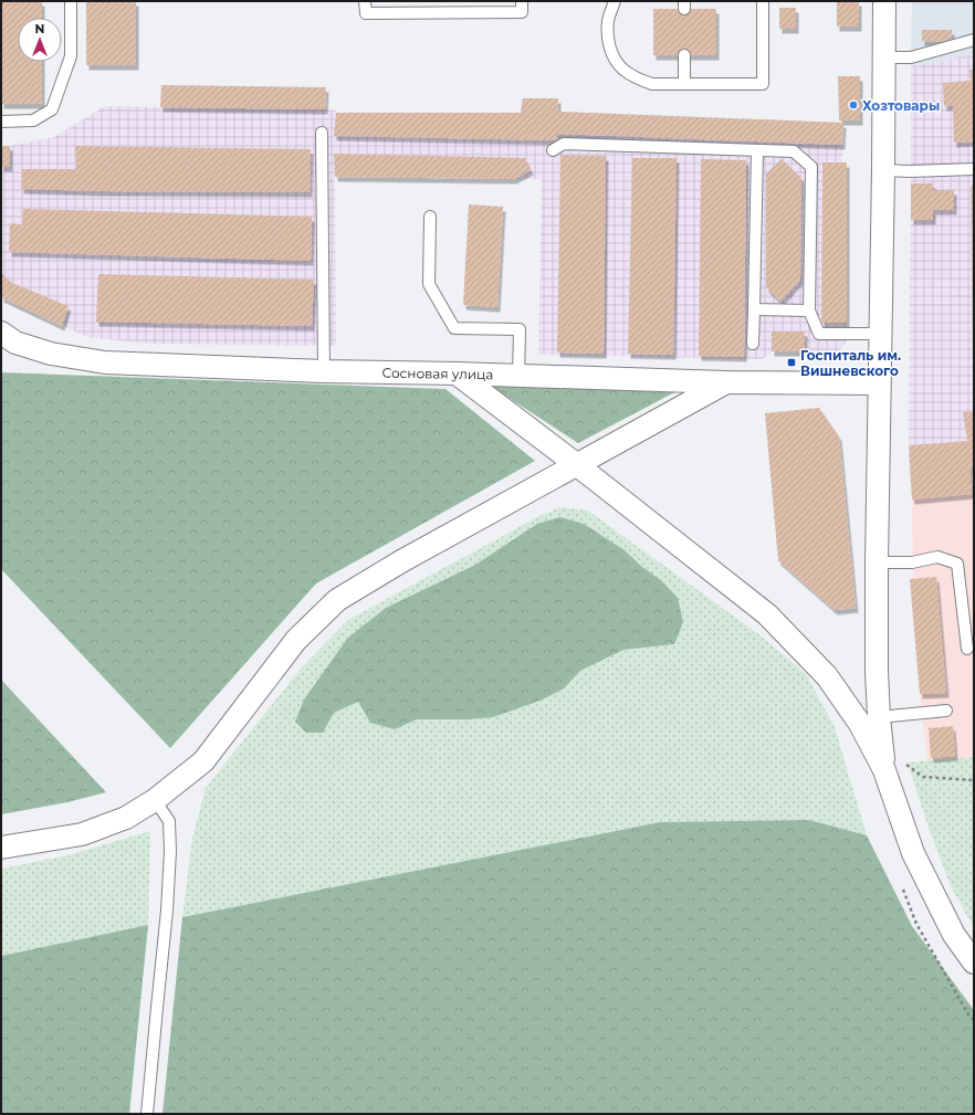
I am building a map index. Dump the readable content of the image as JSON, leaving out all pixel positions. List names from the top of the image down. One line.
{"streets":{"street":["Сосновая улица"]},"places":{"other":["Хозтовары"],"transit":["Госпиталь им. Вишневского"]},"north":"top"}
